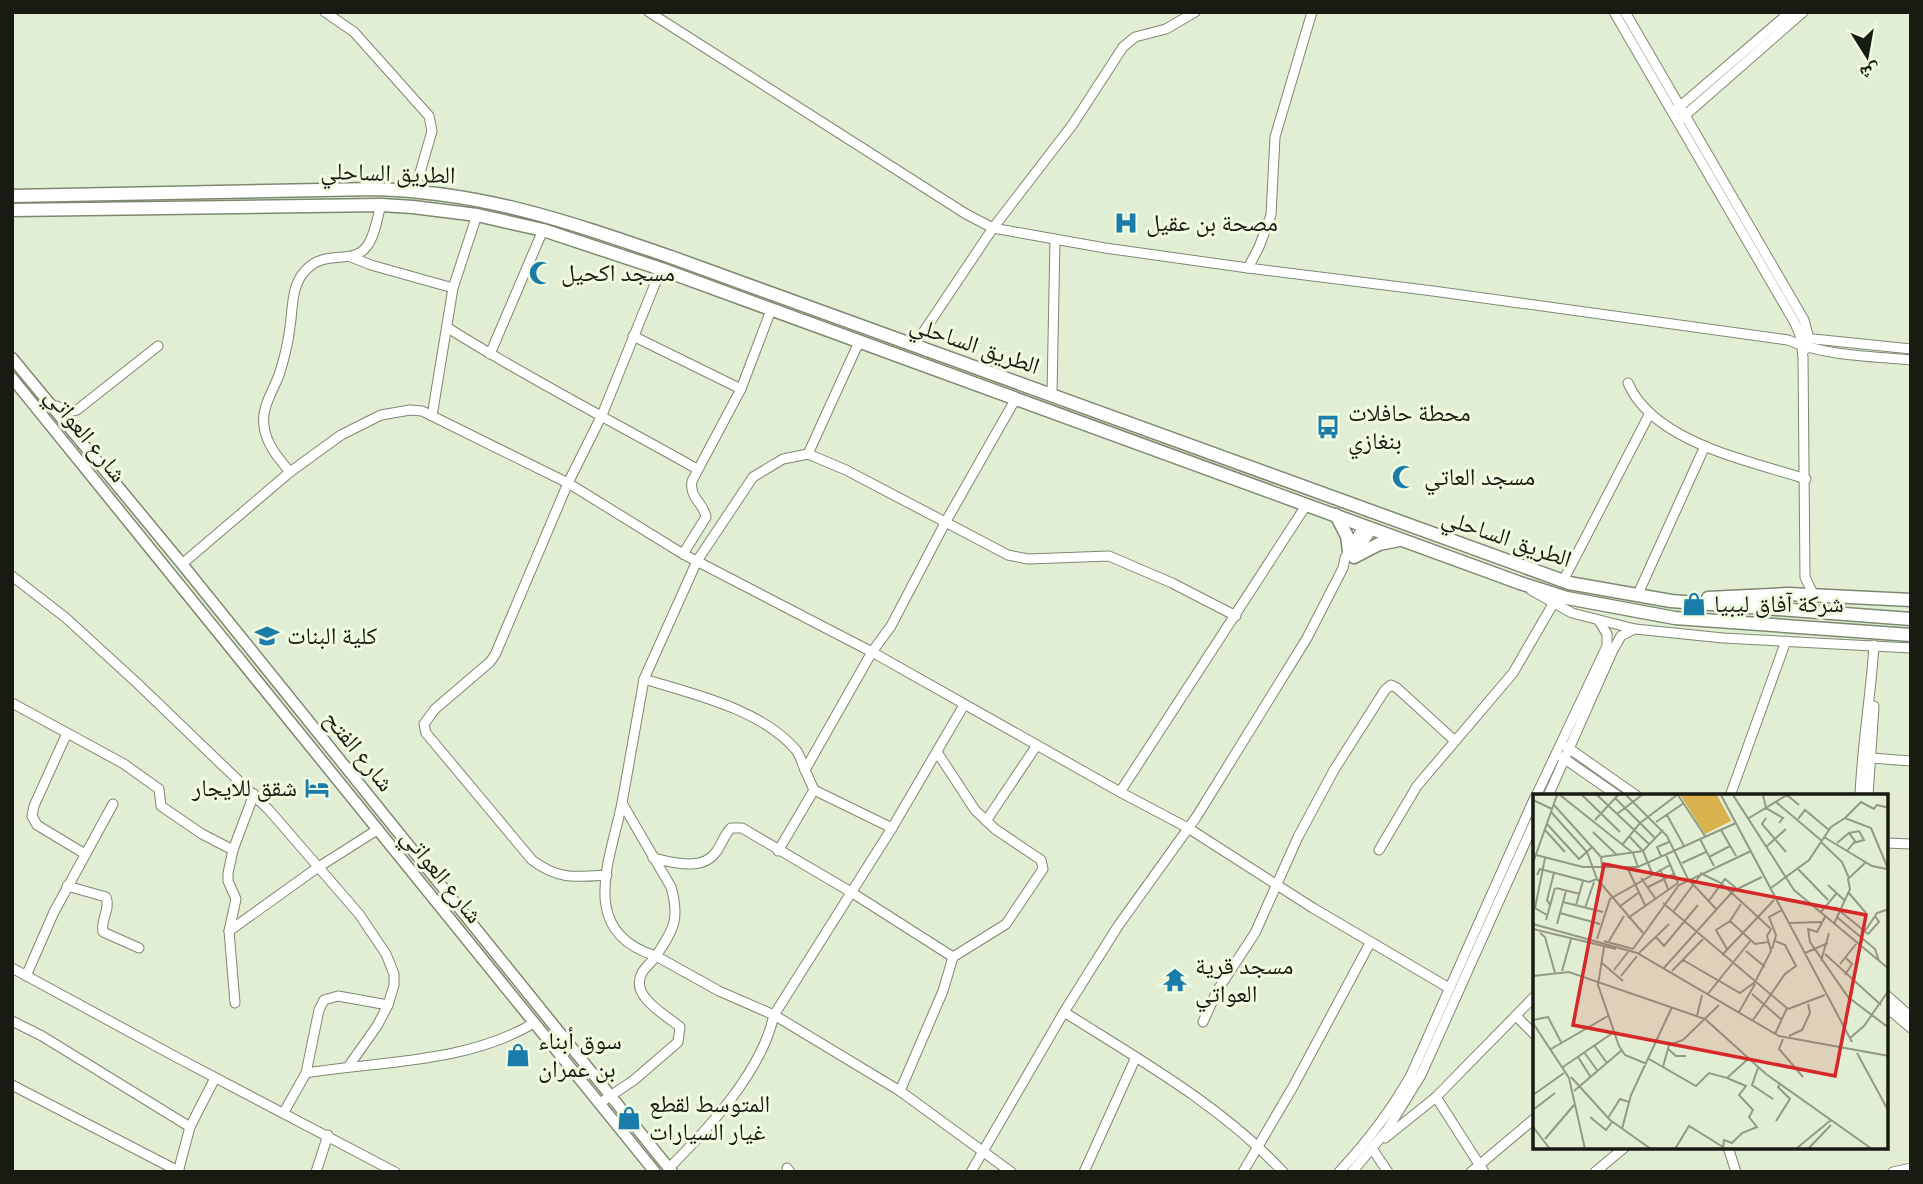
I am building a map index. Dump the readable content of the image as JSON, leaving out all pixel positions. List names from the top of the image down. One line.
{"streets":{"highway":["الطريق الساحلي"],"main road":["شارع العواتي","شارع الفتح"]},"places":{"hospital":["مصحة بن عقيل"],"mosque":["مسجد اكحيل","مسجد العاتي"],"bus stop":["محطة حافلات بنغازي"],"shop":["شركة آفاق ليبيا","سوق أبناء بن عمران","المتوسط لقطع غيار السيارات"],"school or university":["كلية البنات"],"hotel":["شقق للايجار"],"temple":["مسجد قرية العواتي"]},"north":"bottom"}
